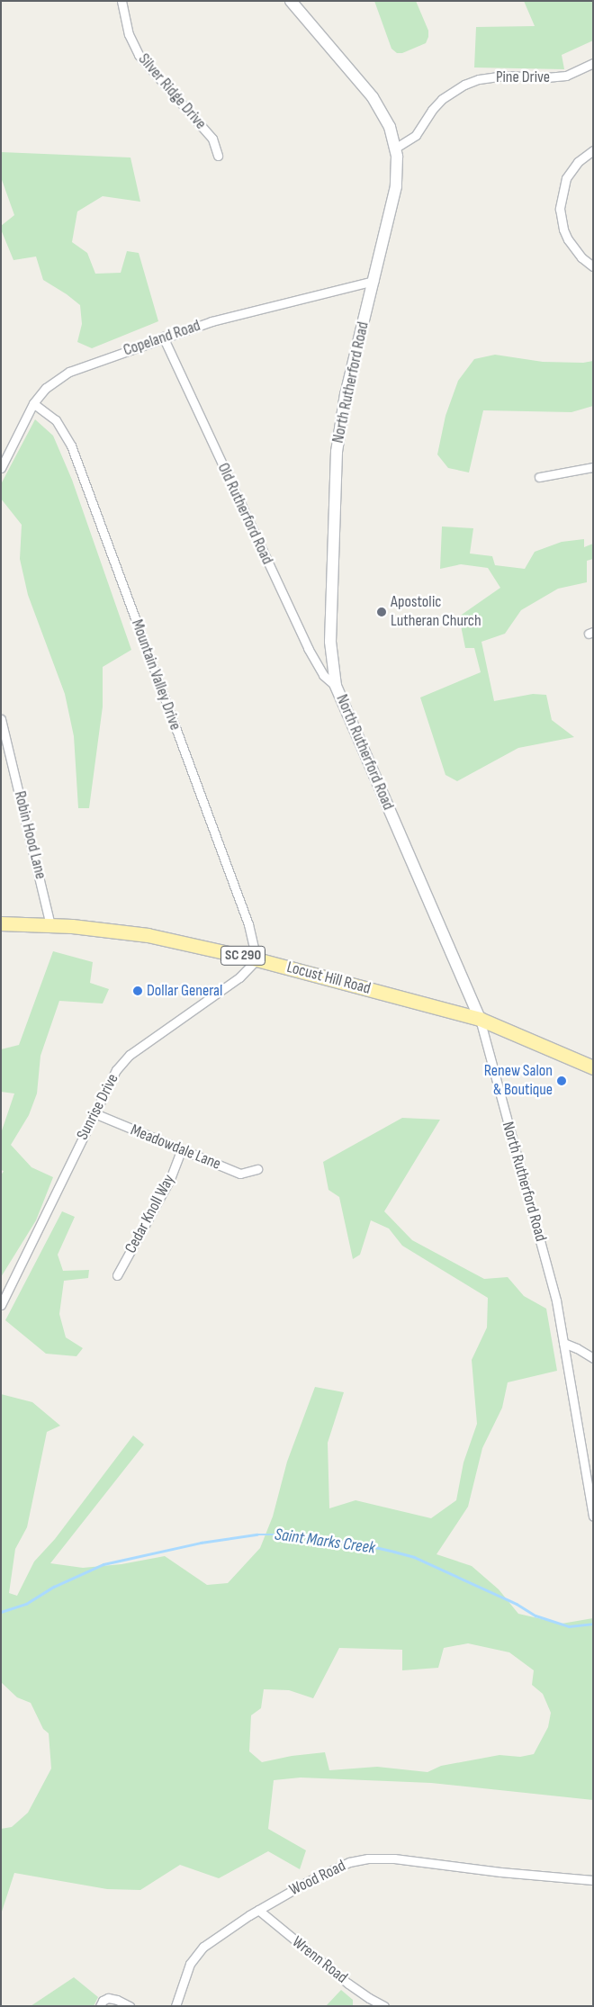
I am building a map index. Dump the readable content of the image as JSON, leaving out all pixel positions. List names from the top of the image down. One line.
{"streets":{"main road":["SC 290","Locust Hill Road"],"street":["Pine Drive","Silver Ridge Drive","Copeland Road","North Rutherford Road","Old Rutherford Road","Mountain Valley Drive","Robin Hood Lane","Sunrise Drive","Meadowdale Lane","Cedar Knoll Way","Wood Road","Wrenn Road"]},"crossings":[["Pine Drive","North Rutherford Road"],["Copeland Road","North Rutherford Road"],["Copeland Road","Old Rutherford Road"],["Copeland Road","Mountain Valley Drive"],["North Rutherford Road","Old Rutherford Road"],["North Rutherford Road","Locust Hill Road"],["Mountain Valley Drive","Locust Hill Road"],["Mountain Valley Drive","Sunrise Drive"],["Robin Hood Lane","Locust Hill Road"],["Locust Hill Road","Sunrise Drive"],["Sunrise Drive","Meadowdale Lane"],["Meadowdale Lane","Cedar Knoll Way"],["Wood Road","Wrenn Road"]],"water":["Saint Marks Creek"],"places":["Apostolic Lutheran Church","Dollar General","Renew Salon & Boutique"]}
